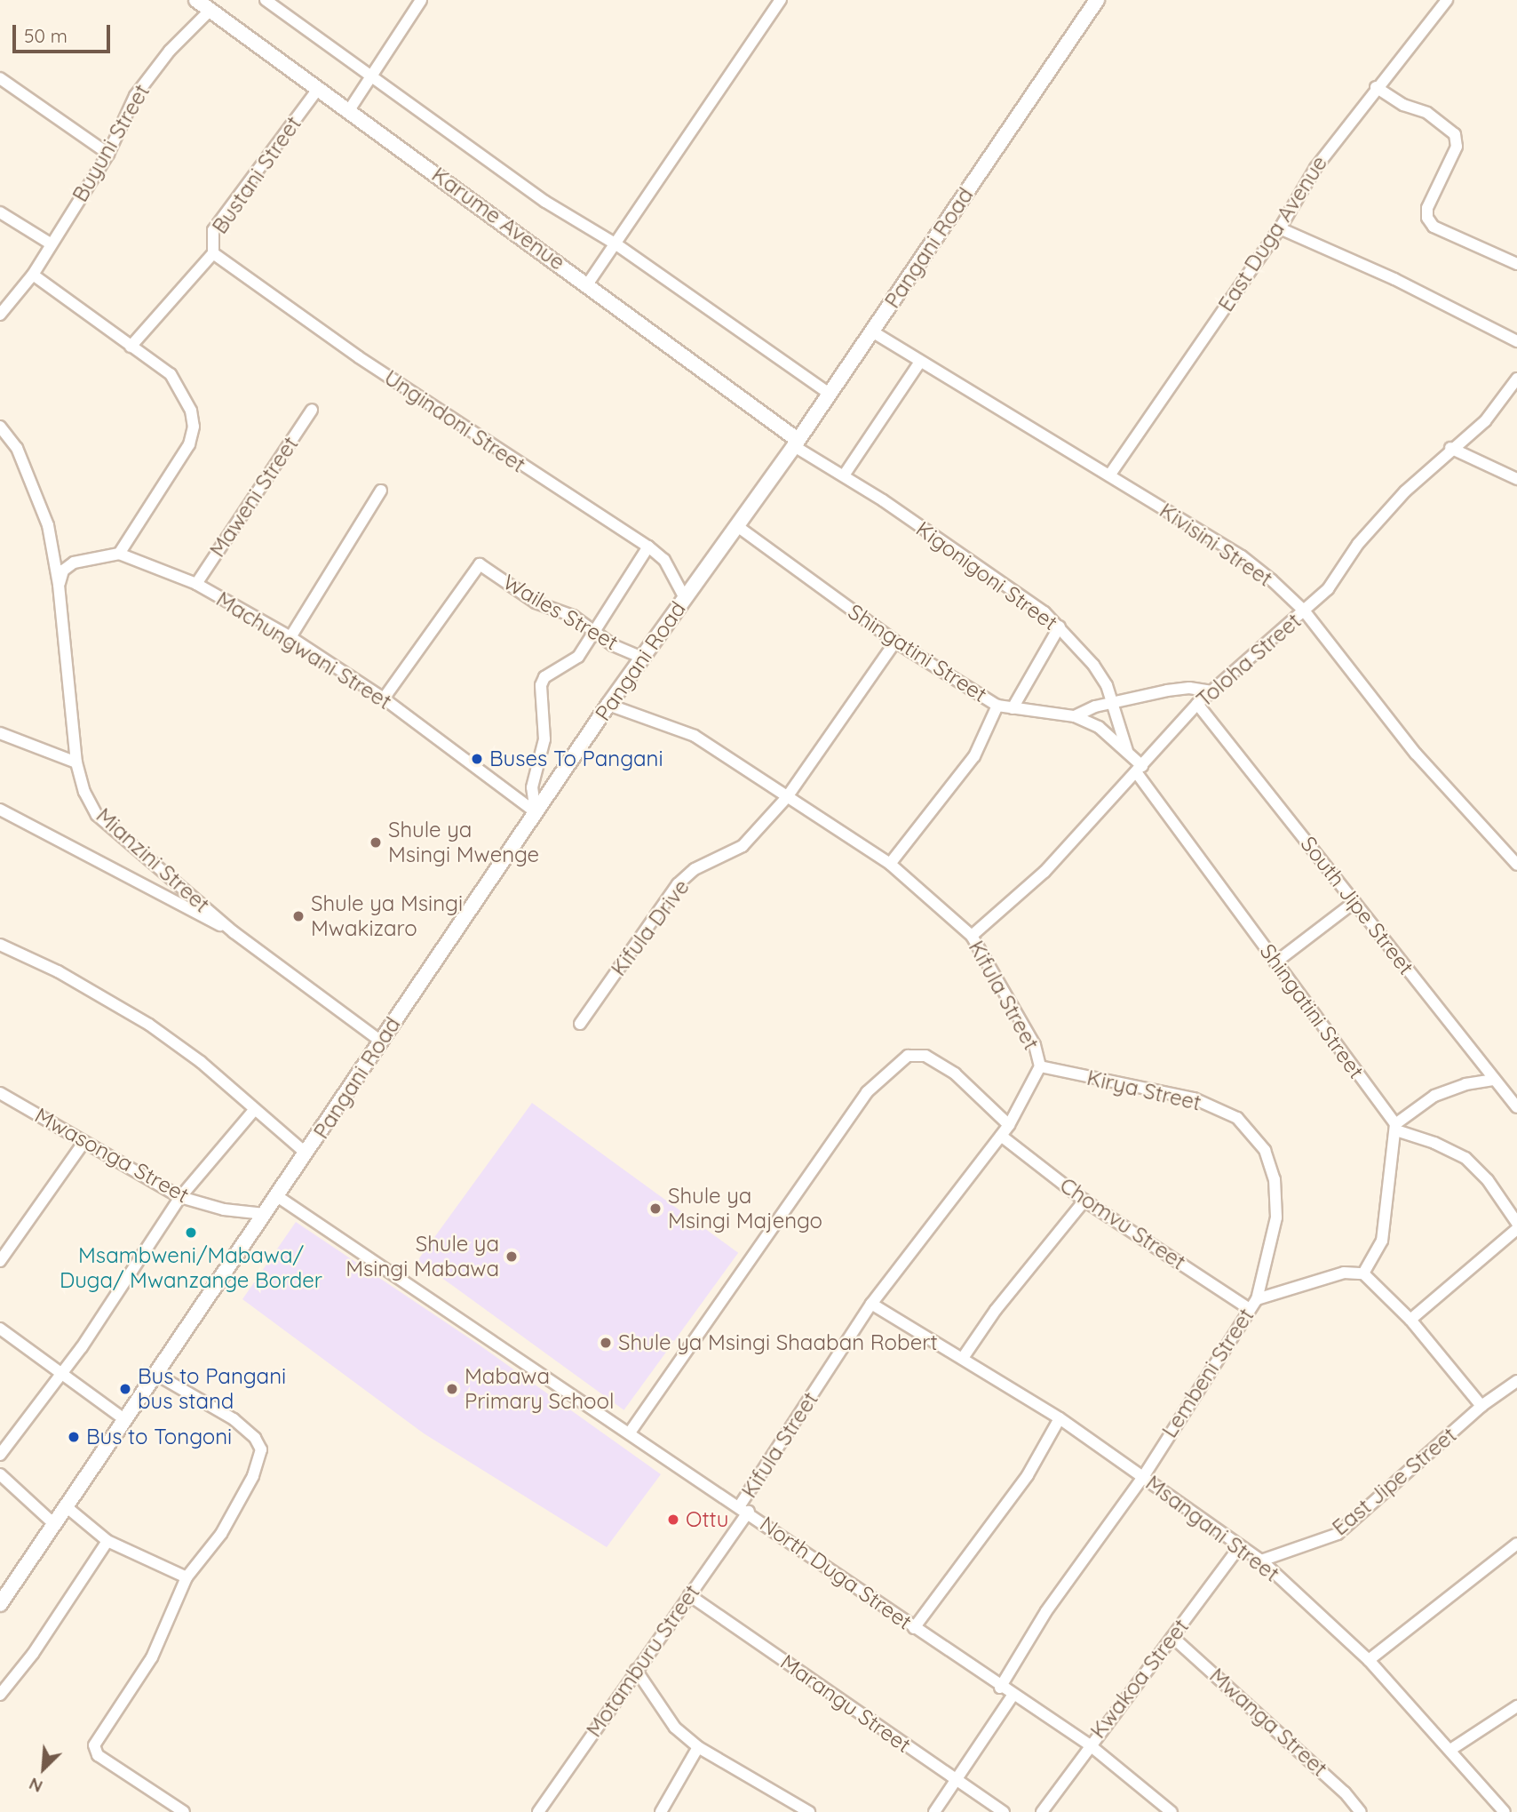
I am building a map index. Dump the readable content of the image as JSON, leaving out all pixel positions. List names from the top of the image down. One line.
{"streets":{"main road":["Karume Avenue","Pangani Road"],"street":["Buyuni Street","Bustani Street","East Duga Avenue","Ungindoni Street","Maweni Street","Kivisini Street","Kigonigoni Street","Wailes Street","Machungwani Street","Shingatini Street","Toloha Street","Mianzini Street","South Jipe Street","Kifula Drive","Kifula Street","Kirya Street","Mwasonga Street","Chomvu Street","Lembeni Street","East Jipe Street","Msangani Street","North Duga Street","Motamburu Street","Kwakoa Street","Marangu Street","Mwanga Street"]},"crossings":[["Buyuni Street","Karume Avenue"],["Bustani Street","Karume Avenue"],["Bustani Street","Ungindoni Street"],["Karume Avenue","Pangani Road"],["Karume Avenue","Kigonigoni Street"],["East Duga Avenue","Kivisini Street"],["Pangani Road","Ungindoni Street"],["Pangani Road","Kivisini Street"],["Pangani Road","Kigonigoni Street"],["Pangani Road","Wailes Street"],["Pangani Road","Machungwani Street"],["Pangani Road","Shingatini Street"],["Pangani Road","Mianzini Street"],["Pangani Road","Kifula Street"],["Pangani Road","Mwasonga Street"],["Pangani Road","North Duga Street"],["Maweni Street","Machungwani Street"],["Kivisini Street","Toloha Street"],["Kigonigoni Street","Shingatini Street"],["Wailes Street","Machungwani Street"],["Shingatini Street","Toloha Street"],["Shingatini Street","Kifula Drive"],["Toloha Street","South Jipe Street"],["Toloha Street","Kifula Street"],["Kifula Drive","Kifula Street"],["Kifula Street","Kirya Street"],["Kifula Street","Chomvu Street"],["Kifula Street","Msangani Street"],["Kifula Street","North Duga Street"],["Kifula Street","Motamburu Street"],["Kirya Street","Chomvu Street"],["Kirya Street","Lembeni Street"],["Chomvu Street","Lembeni Street"],["Lembeni Street","Msangani Street"],["Lembeni Street","North Duga Street"],["East Jipe Street","Msangani Street"],["Msangani Street","Kwakoa Street"],["North Duga Street","Motamburu Street"],["North Duga Street","Kwakoa Street"],["Motamburu Street","Marangu Street"],["Kwakoa Street","Mwanga Street"]],"places":["Buses To Pangani","Shule ya Msingi Mwenge","Shule ya Msingi Mwakizaro","Shule ya Msingi Majengo","Msambweni/Mabawa/ Duga/ Mwanzange Border","Shule ya Msingi Mabawa","Shule ya Msingi Shaaban Robert","Bus to Pangani bus stand","Mabawa Primary School","Bus to Tongoni","Ottu"],"scale_bar":"50 m","north":"bottom left"}
